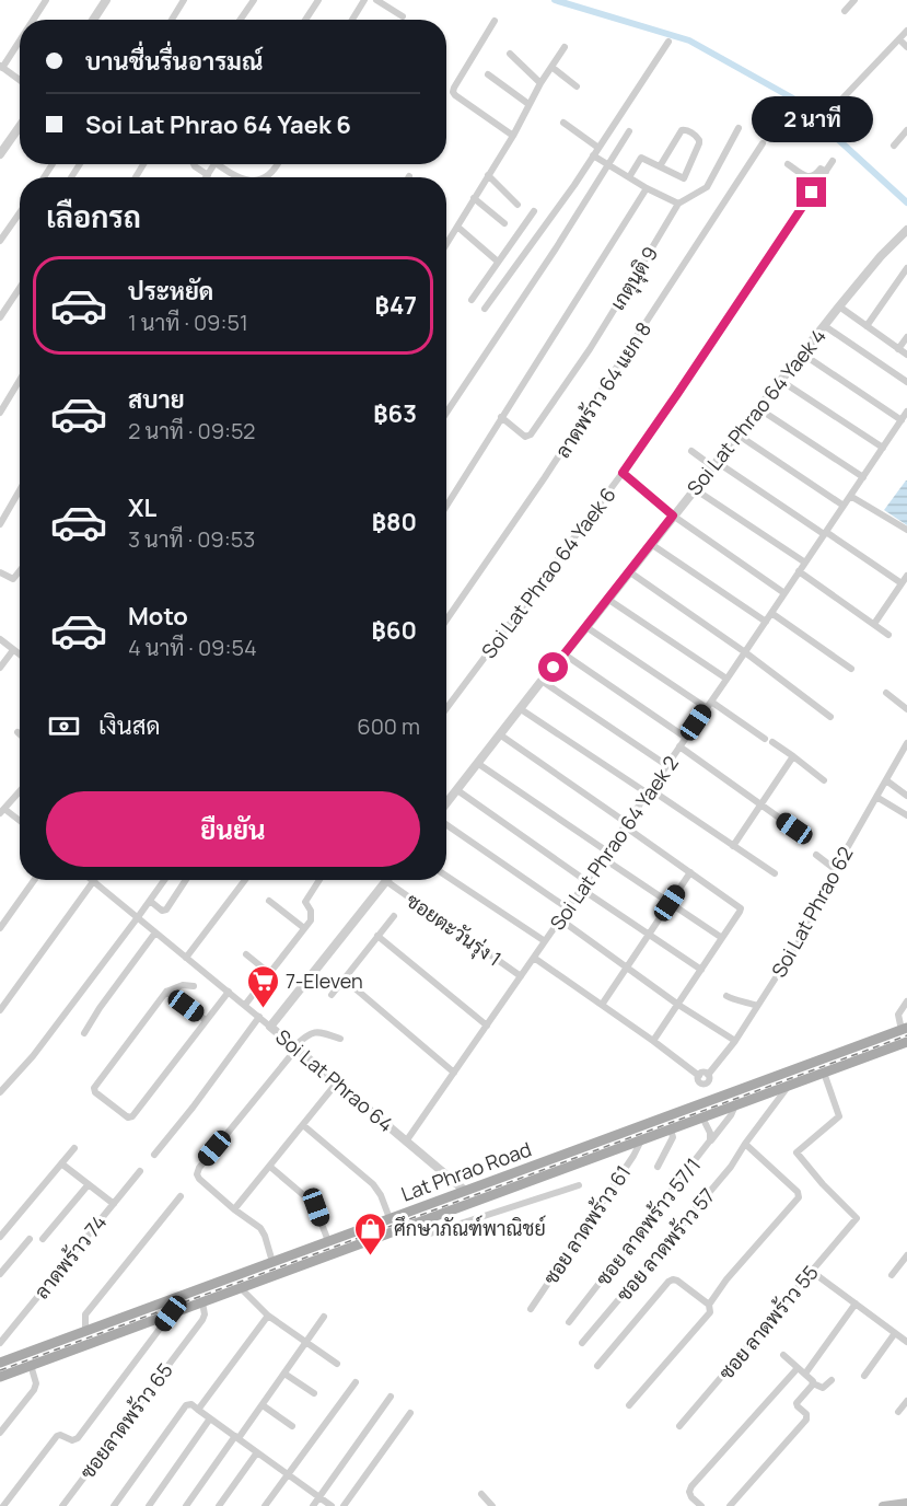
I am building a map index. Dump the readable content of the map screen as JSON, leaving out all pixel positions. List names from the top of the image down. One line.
{"streets":{"main road":["Lat Phrao Road"],"street":["เกตุนุติ 9","ลาดพร้าว 64 แยก 8","Soi Lat Phrao 64 Yaek 4","Soi Lat Phrao 64 Yaek 6","Soi Lat Phrao 64 Yaek 2","Soi Lat Phrao 62","ซอยตะวันรุ่ง 1","Soi Lat Phrao 64","ซอย ลาดพร้าว 57/1","ซอย ลาดพร้าว 61","ซอย ลาดพร้าว 57","ลาดพร้าว 74","ซอย ลาดพร้าว 55","ซอยลาดพร้าว 65"]},"crossings":[["Soi Lat Phrao 64 Yaek 2","ซอยตะวันรุ่ง 1"],["Soi Lat Phrao 64 Yaek 2","Soi Lat Phrao 64"],["Soi Lat Phrao 64","Lat Phrao Road"],["Lat Phrao Road","ซอย ลาดพร้าว 57/1"],["Lat Phrao Road","ซอย ลาดพร้าว 61"],["Lat Phrao Road","ซอย ลาดพร้าว 57"],["Lat Phrao Road","ซอย ลาดพร้าว 55"],["Lat Phrao Road","ซอยลาดพร้าว 65"]],"places":{"supermarket":["7-Eleven"],"shop":["ศึกษาภัณฑ์พาณิชย์"]},"page":{"banner":["บานชื่นรื่นอารมณ์","Soi Lat Phrao 64 Yaek 6"],"bubble":"2 นาที","heading":"เลือกรถ","list":[{"name":"ประหยัด","note":"1 นาที · 09:51","value":"฿47"},{"name":"สบาย","note":"2 นาที · 09:52","value":"฿63"},{"name":"XL","note":"3 นาที · 09:53","value":"฿80"},{"name":"Moto","note":"4 นาที · 09:54","value":"฿60"}],"pay":["เงินสด","600 m"],"buttons":"ยืนยัน"}}
